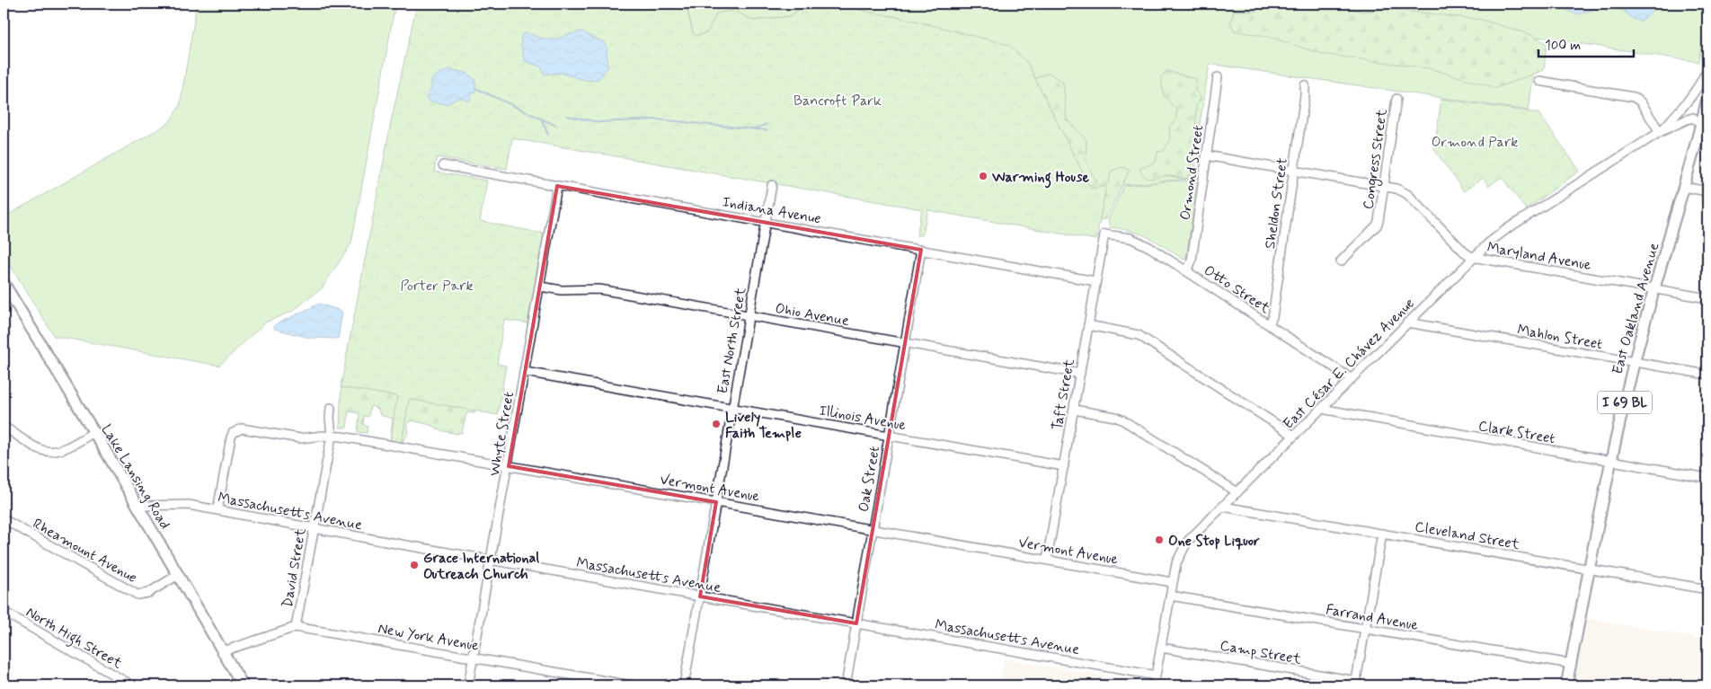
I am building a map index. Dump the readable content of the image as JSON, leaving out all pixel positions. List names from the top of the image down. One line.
{"streets":{"main road":["East Oakland Avenue","I 69 BL","Lake Lansing Road"],"street":["Congress Street","Ormond Street","Sheldon Street","Indiana Avenue","Maryland Avenue","Otto Street","Ohio Avenue","Mahlon Street","East North Street","East César E. Chávez Avenue","Taft Street","Illinois Avenue","Clark Street","Whyte Street","Oak Street","Vermont Avenue","Massachusetts Avenue","Cleveland Street","Rheamount Avenue","David Street","Farrand Avenue","New York Avenue","North High Street","Camp Street"]},"crossings":[["Congress Street","Maryland Avenue"],["Ormond Street","Maryland Avenue"],["Ormond Street","Otto Street"],["Sheldon Street","Maryland Avenue"],["Sheldon Street","Otto Street"],["Indiana Avenue","East North Street"],["Indiana Avenue","Taft Street"],["Indiana Avenue","Whyte Street"],["Indiana Avenue","Oak Street"],["Maryland Avenue","East Oakland Avenue"],["Maryland Avenue","East César E. Chávez Avenue"],["Otto Street","East César E. Chávez Avenue"],["Otto Street","Taft Street"],["East Oakland Avenue","Mahlon Street"],["East Oakland Avenue","East César E. Chávez Avenue"],["East Oakland Avenue","Clark Street"],["East Oakland Avenue","Cleveland Street"],["East Oakland Avenue","Farrand Avenue"],["Ohio Avenue","East North Street"],["Ohio Avenue","Taft Street"],["Ohio Avenue","Whyte Street"],["Ohio Avenue","Oak Street"],["Mahlon Street","East César E. Chávez Avenue"],["East North Street","Illinois Avenue"],["East North Street","Vermont Avenue"],["East North Street","Massachusetts Avenue"],["East César E. Chávez Avenue","Clark Street"],["East César E. Chávez Avenue","Vermont Avenue"],["East César E. Chávez Avenue","Massachusetts Avenue"],["East César E. Chávez Avenue","Cleveland Street"],["East César E. Chávez Avenue","Farrand Avenue"],["East César E. Chávez Avenue","Camp Street"],["Taft Street","Illinois Avenue"],["Taft Street","Vermont Avenue"],["Illinois Avenue","Whyte Street"],["Illinois Avenue","Oak Street"],["Whyte Street","Vermont Avenue"],["Whyte Street","Massachusetts Avenue"],["Whyte Street","New York Avenue"],["Lake Lansing Road","Massachusetts Avenue"],["Lake Lansing Road","Rheamount Avenue"],["Lake Lansing Road","New York Avenue"],["Oak Street","Vermont Avenue"],["Oak Street","Massachusetts Avenue"],["Vermont Avenue","Massachusetts Avenue"],["Vermont Avenue","David Street"],["Massachusetts Avenue","David Street"],["David Street","New York Avenue"]],"parks":["Bancroft Park","Ormond Park","Porter Park"],"places":["Warming House","Lively Faith Temple","One Stop Liquor","Grace International Outreach Church"],"scale_bar":"100 m"}
